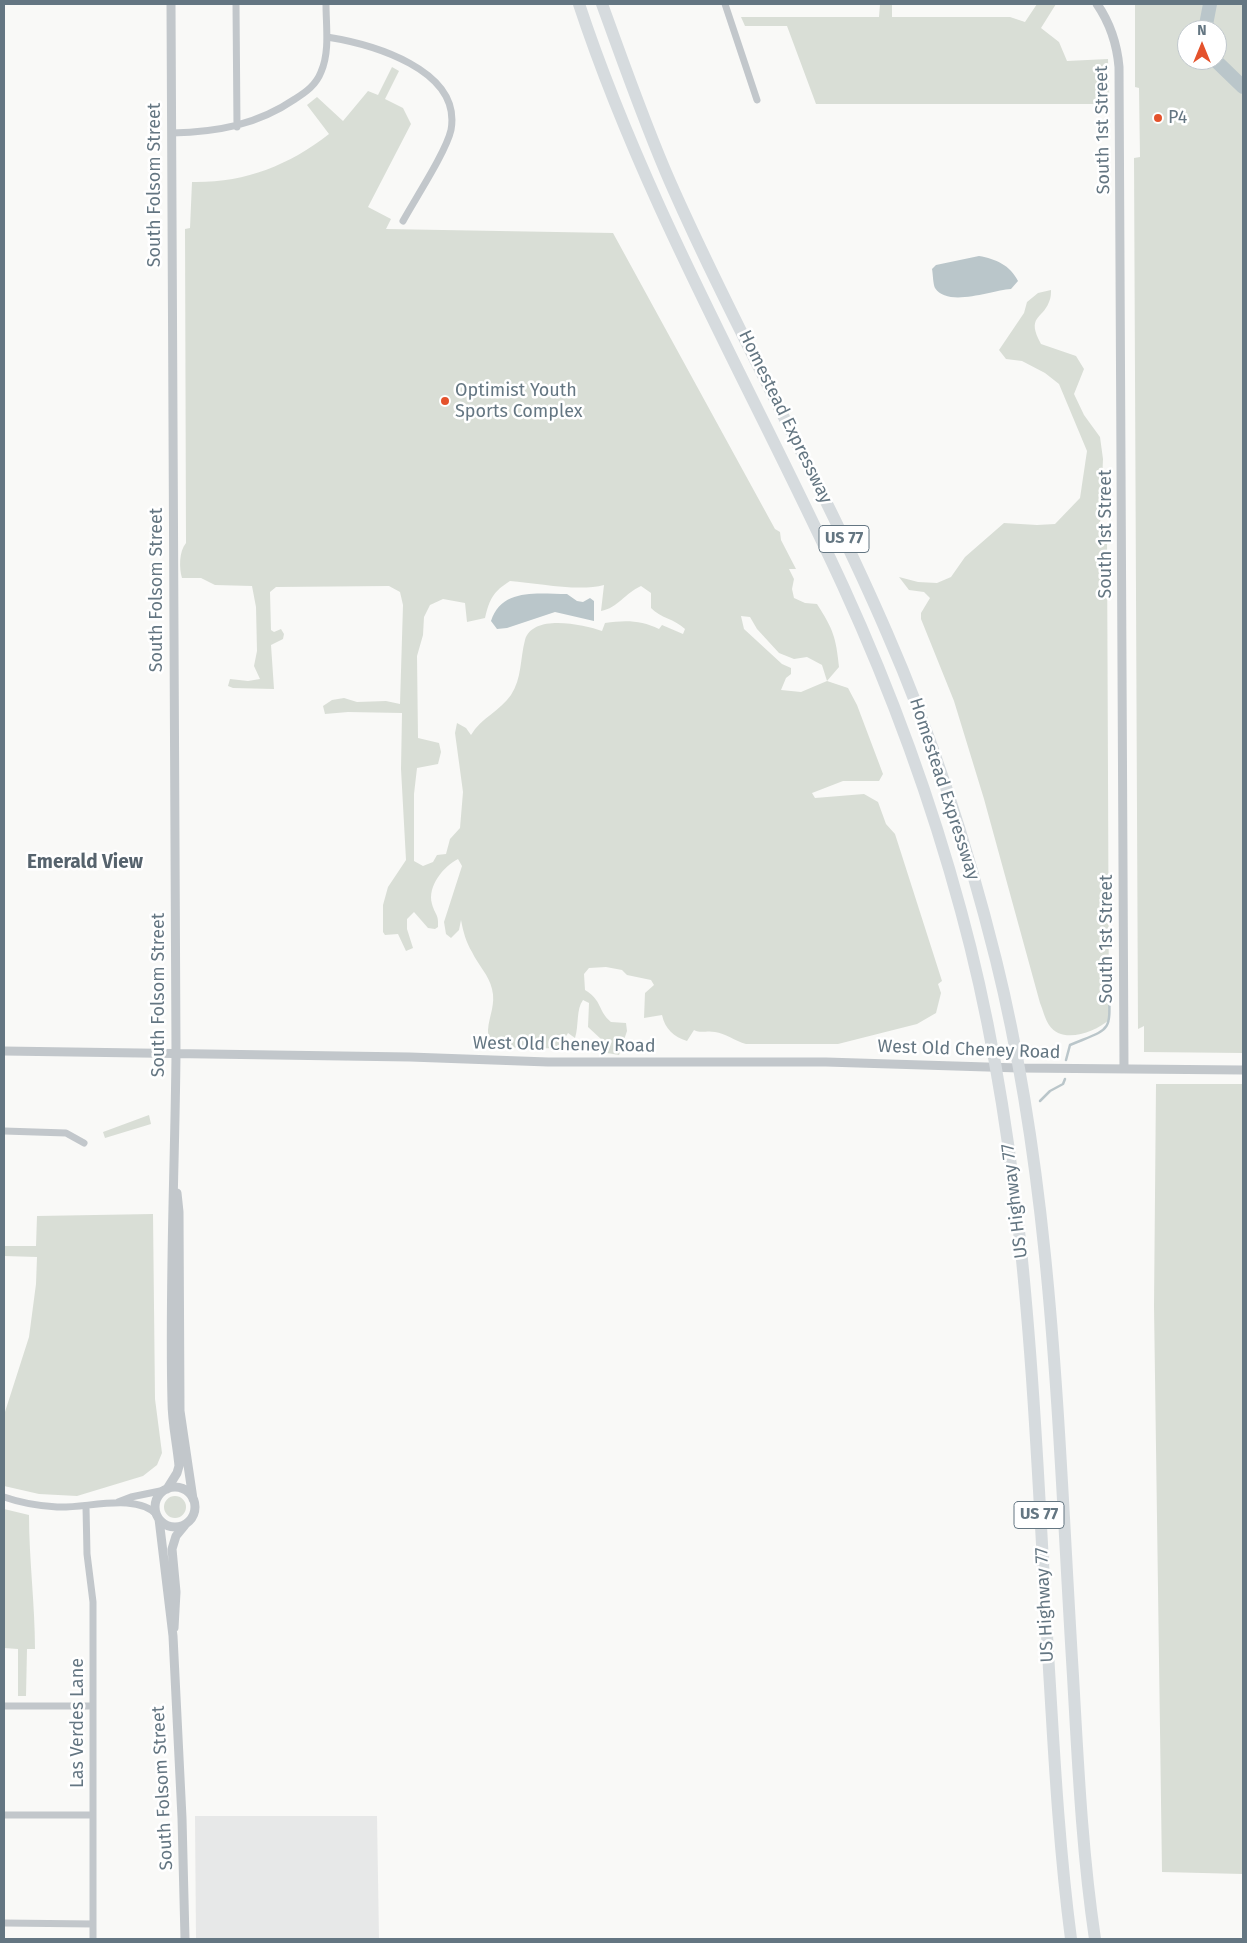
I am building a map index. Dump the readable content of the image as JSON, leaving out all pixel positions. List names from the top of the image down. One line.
{"streets":{"highway":["Homestead Expressway","US 77","US Highway 77"],"street":["South 1st Street","South Folsom Street","West Old Cheney Road","Las Verdes Lane"]},"crossings":[["South 1st Street","West Old Cheney Road"],["South Folsom Street","West Old Cheney Road"],["Homestead Expressway","West Old Cheney Road"],["Homestead Expressway","US Highway 77"]],"districts":["Emerald View"],"places":["P4","Optimist Youth Sports Complex"],"north":"top"}
